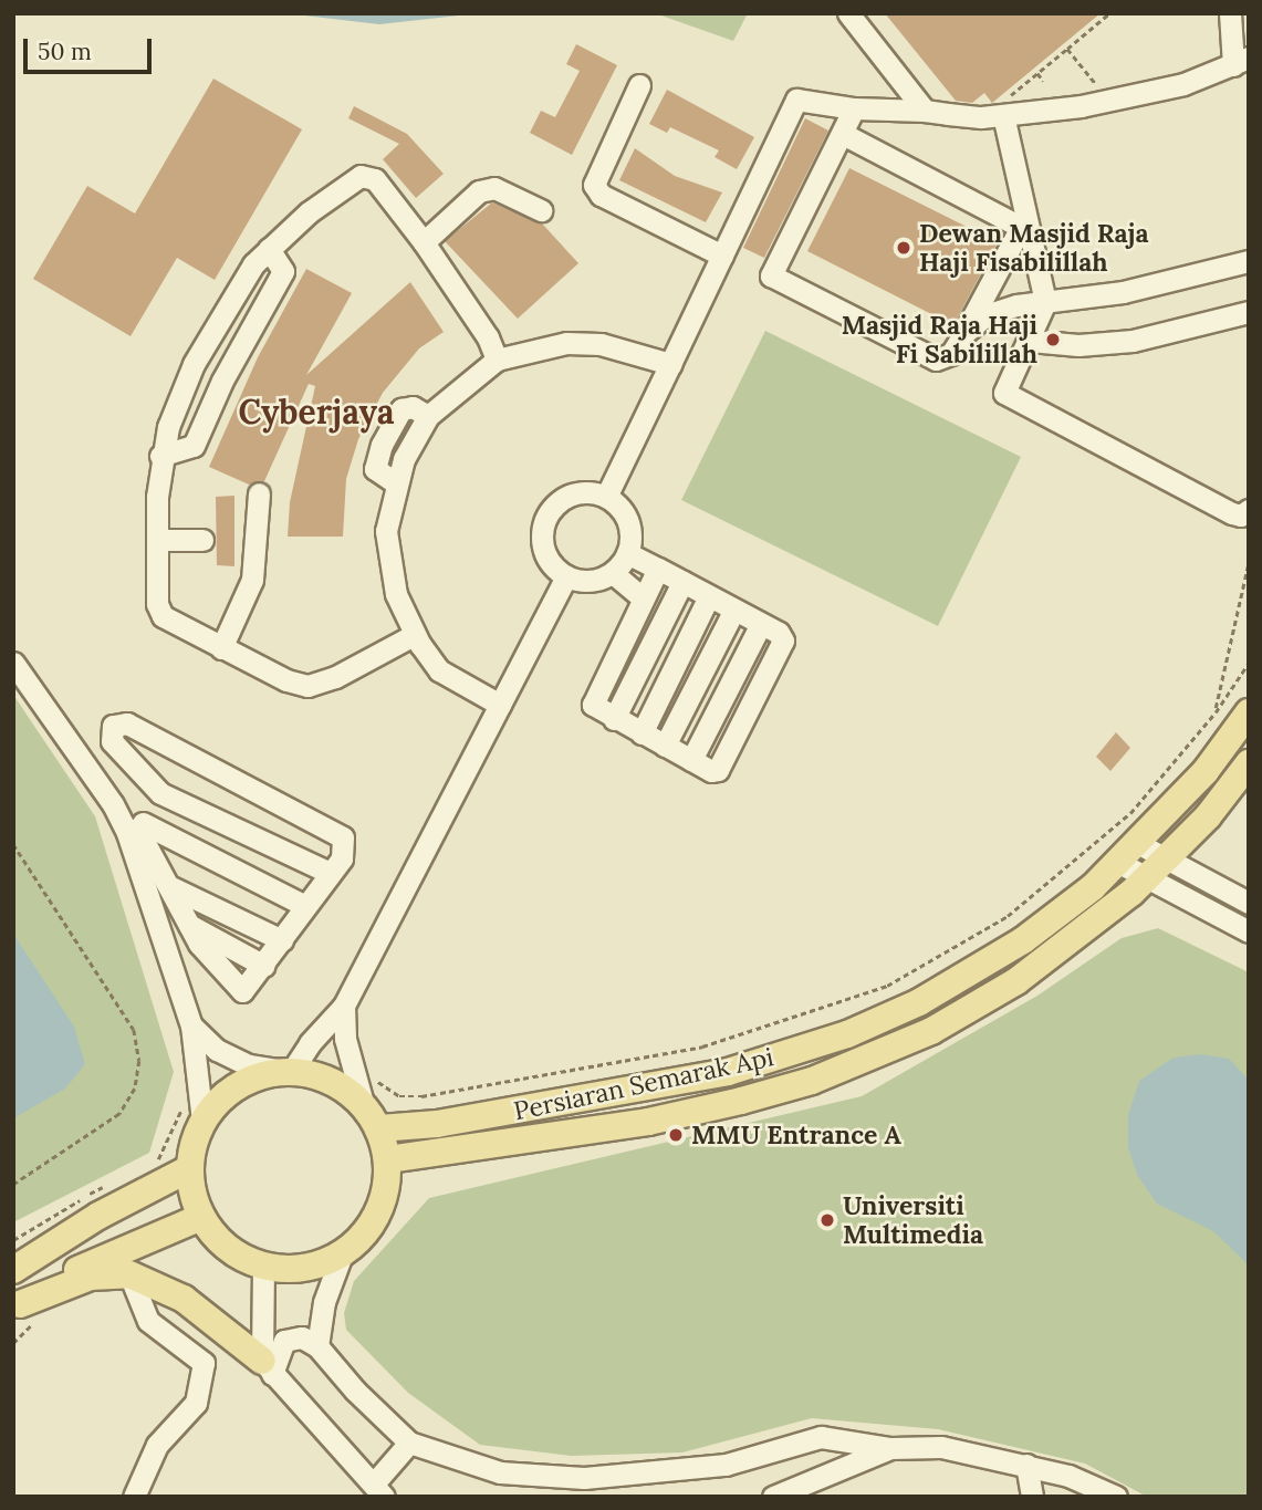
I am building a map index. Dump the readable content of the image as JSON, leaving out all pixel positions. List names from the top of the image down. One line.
{"streets":{"main road":["Persiaran Semarak Api"]},"districts":["Cyberjaya"],"places":["Dewan Masjid Raja Haji Fisabilillah","Masjid Raja Haji Fi Sabilillah","MMU Entrance A","Universiti Multimedia"],"scale_bar":"50 m"}
